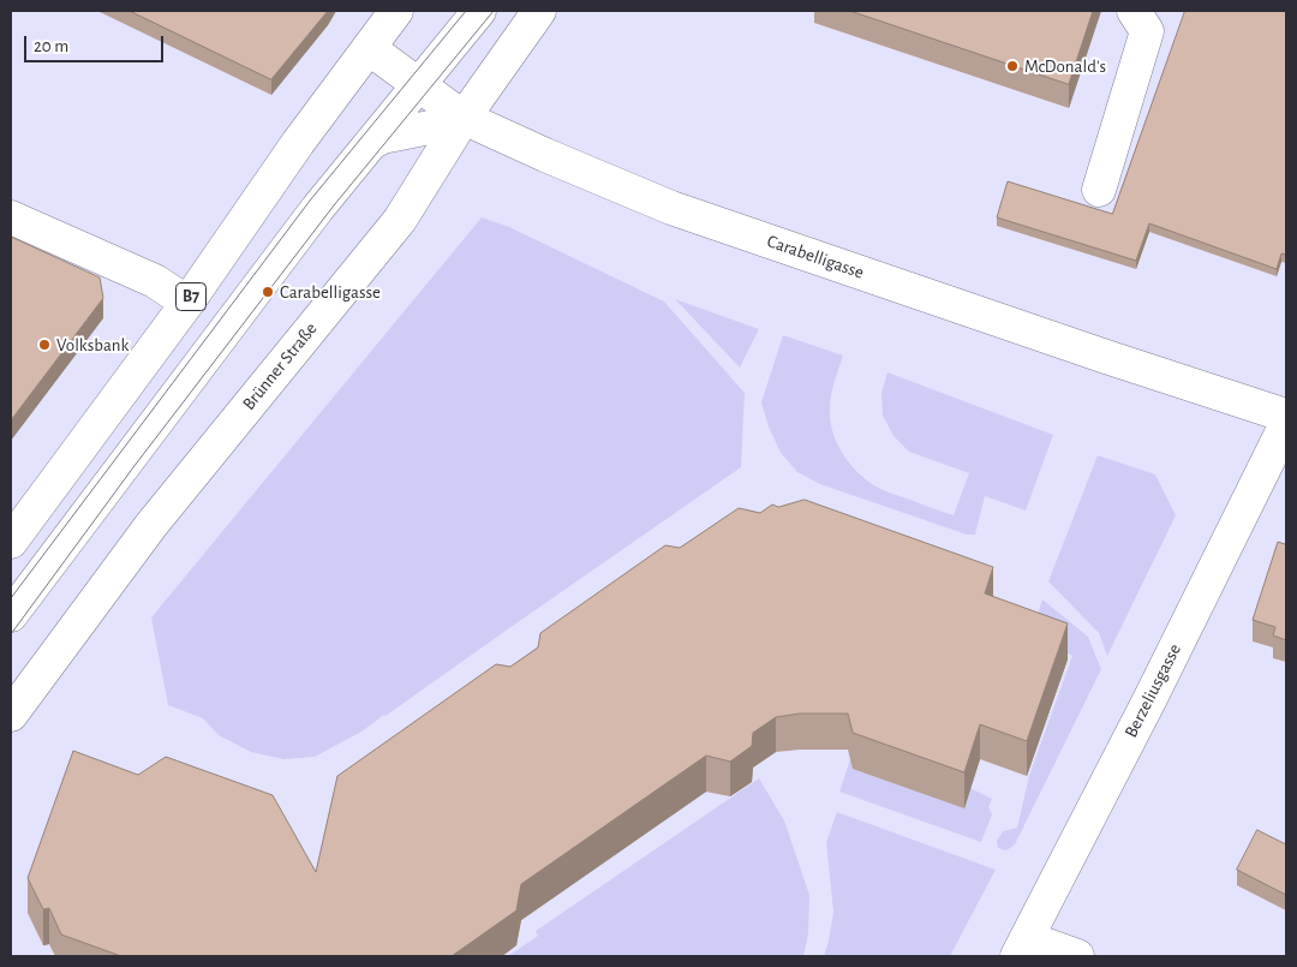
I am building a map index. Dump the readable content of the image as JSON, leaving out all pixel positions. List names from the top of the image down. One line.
{"streets":{"street":["Carabelligasse","B7","Brünner Straße","Berzeliusgasse"]},"crossings":[["Carabelligasse","B7"],["Carabelligasse","Brünner Straße"]],"places":["McDonald's","Carabelligasse","Volksbank"],"scale_bar":"20 m"}
